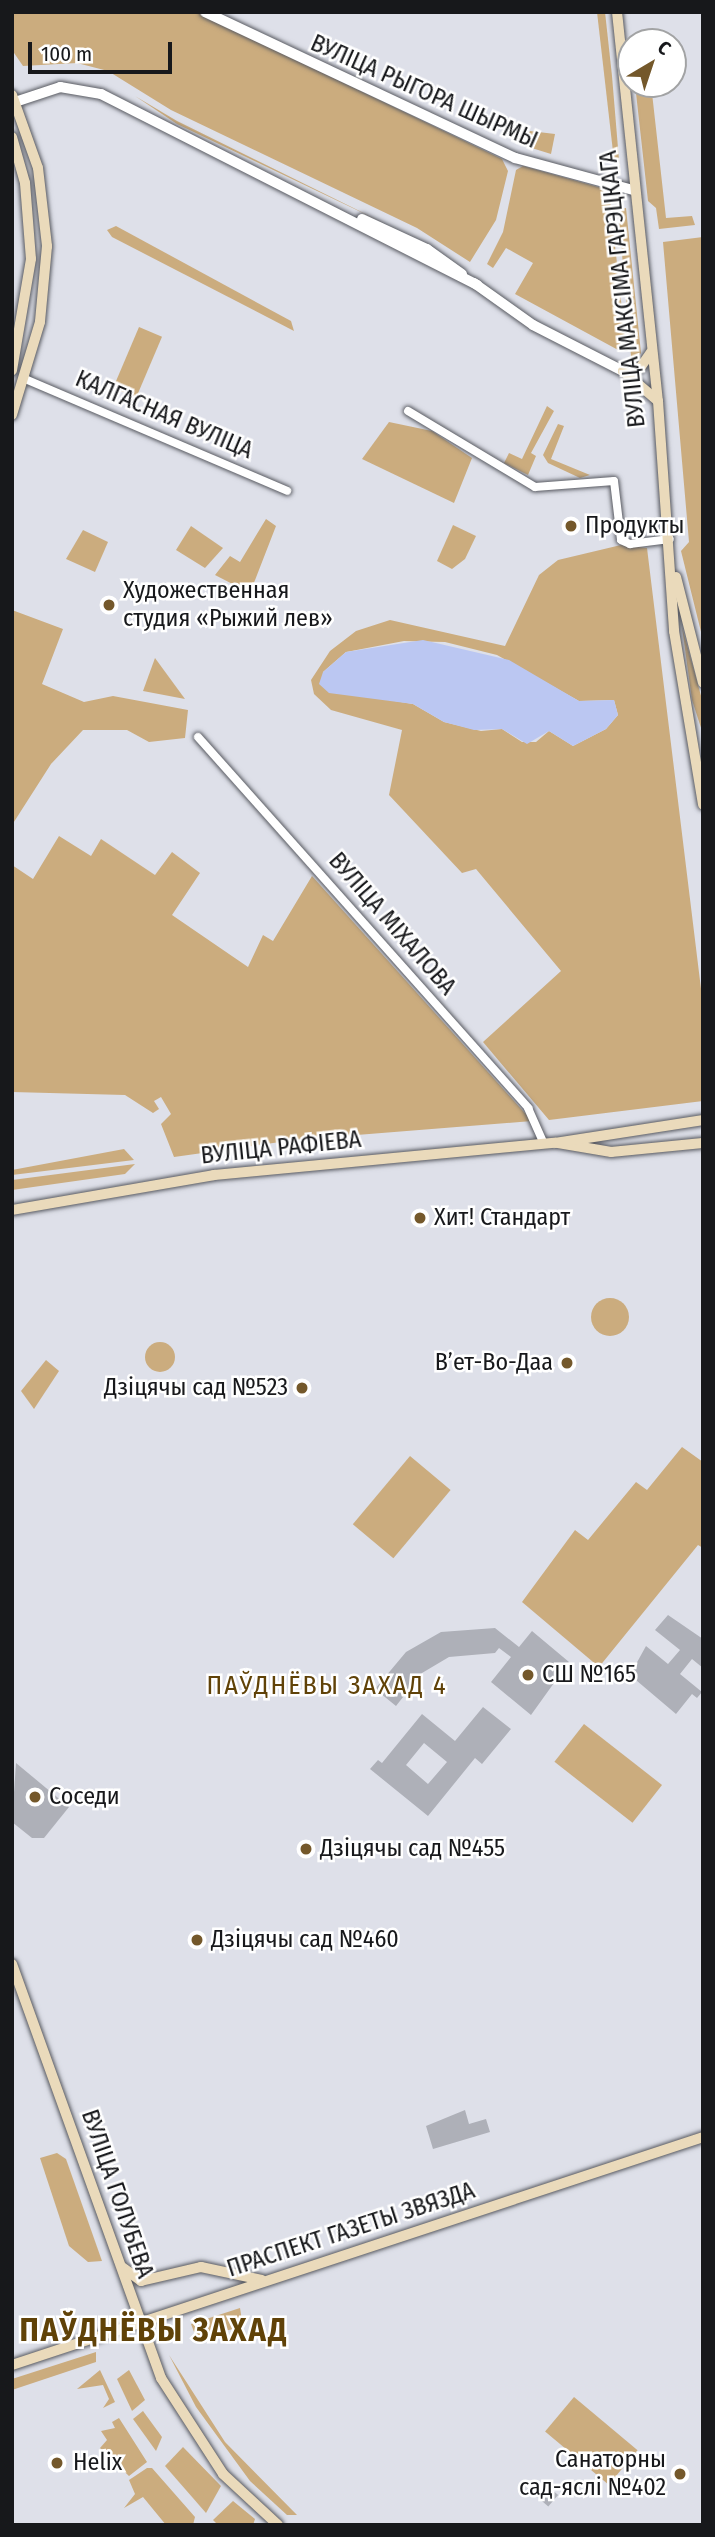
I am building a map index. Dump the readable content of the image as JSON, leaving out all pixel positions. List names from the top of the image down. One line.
{"streets":{"main road":["ВУЛІЦА МАКСІМА ГАРЭЦКАГА","ВУЛІЦА РАФІЕВА","ВУЛІЦА ГОЛУБЕВА","ПРАСПЕКТ ГАЗЕТЫ ЗВЯЗДА"],"street":["ВУЛІЦА РЫГОРА ШЫРМЫ","КАЛГАСНАЯ ВУЛІЦА","ВУЛІЦА МІХАЛОВА"]},"crossings":[["ВУЛІЦА РЫГОРА ШЫРМЫ","ВУЛІЦА МАКСІМА ГАРЭЦКАГА"],["ВУЛІЦА МІХАЛОВА","ВУЛІЦА РАФІЕВА"],["ВУЛІЦА ГОЛУБЕВА","ПРАСПЕКТ ГАЗЕТЫ ЗВЯЗДА"]],"districts":["ПАЎДНЁВЫ ЗАХАД 4","ПАЎДНЁВЫ ЗАХАД"],"places":["Продукты","Художественная студия «Рыжий лев»","Хит! Стандарт","Вʼет-Во-Даа","Дзіцячы сад №523","СШ №165","Соседи","Дзіцячы сад №455","Дзіцячы сад №460","Helix","Санаторны сад-яслі №402"],"scale_bar":"100 m","north":"top right"}
